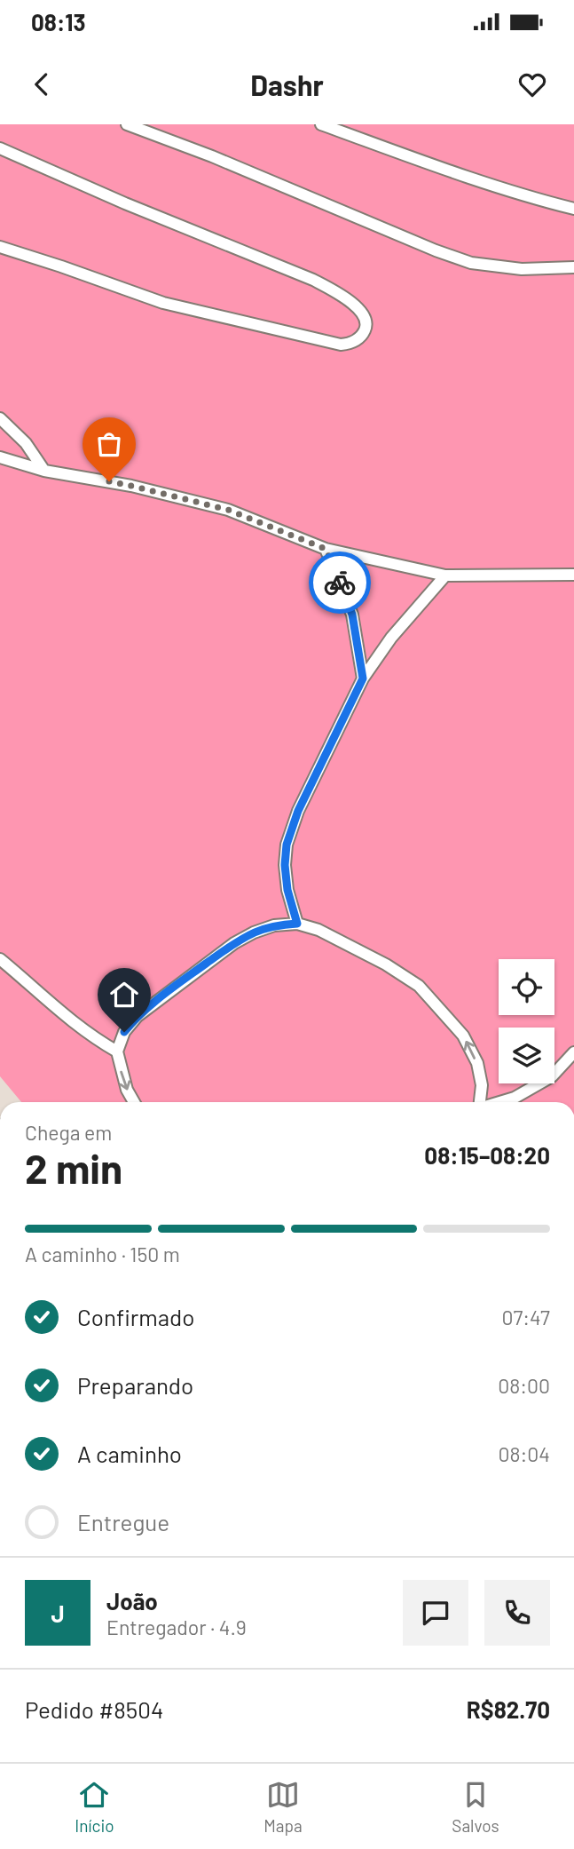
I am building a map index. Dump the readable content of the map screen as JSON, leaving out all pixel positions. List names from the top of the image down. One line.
{"page":{"status":"08:13","header":"Dashr","heading":["2 min","Chega em","08:15–08:20"],"panel":["João","Entregador · 4.9","Pedido #8504","R$82.70"],"bar":"A caminho · 150 m","list":[["Confirmado","07:47"],["Preparando","08:00"],["A caminho","08:04"],"Entregue"],"round":"J","tabs":["Início","Mapa","Salvos"]}}
